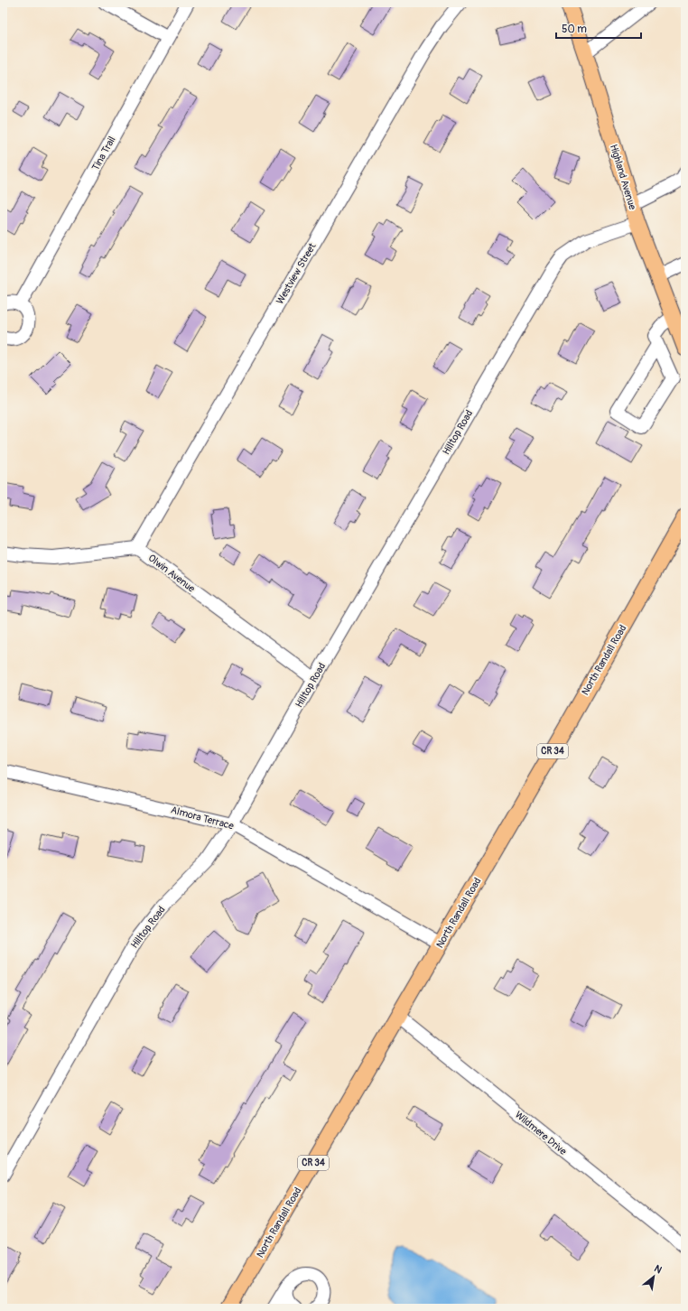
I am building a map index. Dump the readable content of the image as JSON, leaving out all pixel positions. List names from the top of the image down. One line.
{"streets":{"main road":["Highland Avenue","North Randall Road","CR 34"],"street":["Tina Trail","Westview Street","Hilltop Road","Olwin Avenue","Almora Terrace","Wildmere Drive"]},"crossings":[["Highland Avenue","Hilltop Road"],["Westview Street","Olwin Avenue"],["Hilltop Road","Olwin Avenue"],["Hilltop Road","Almora Terrace"],["North Randall Road","Almora Terrace"],["North Randall Road","Wildmere Drive"]],"scale_bar":"50 m","north":"top right"}
